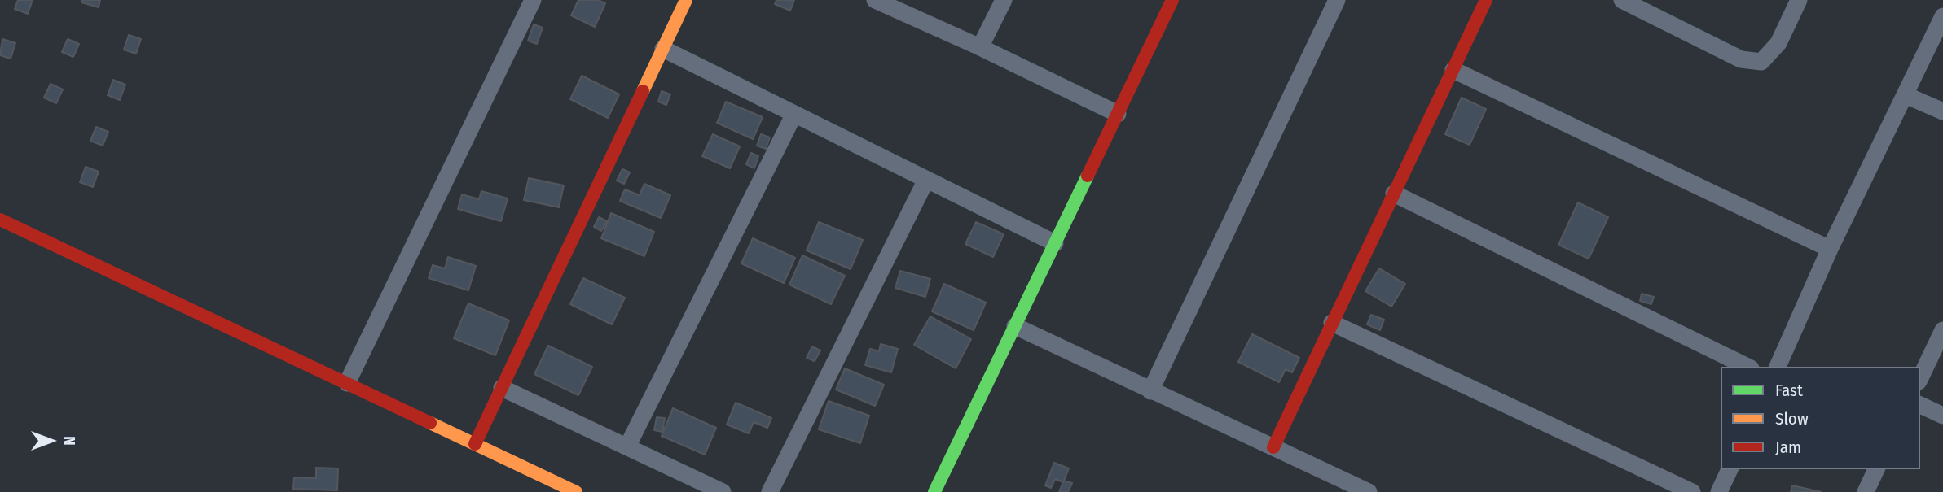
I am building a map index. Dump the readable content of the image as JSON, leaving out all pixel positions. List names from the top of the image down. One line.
{"legend":["Fast","Slow","Jam"],"north":"right"}
